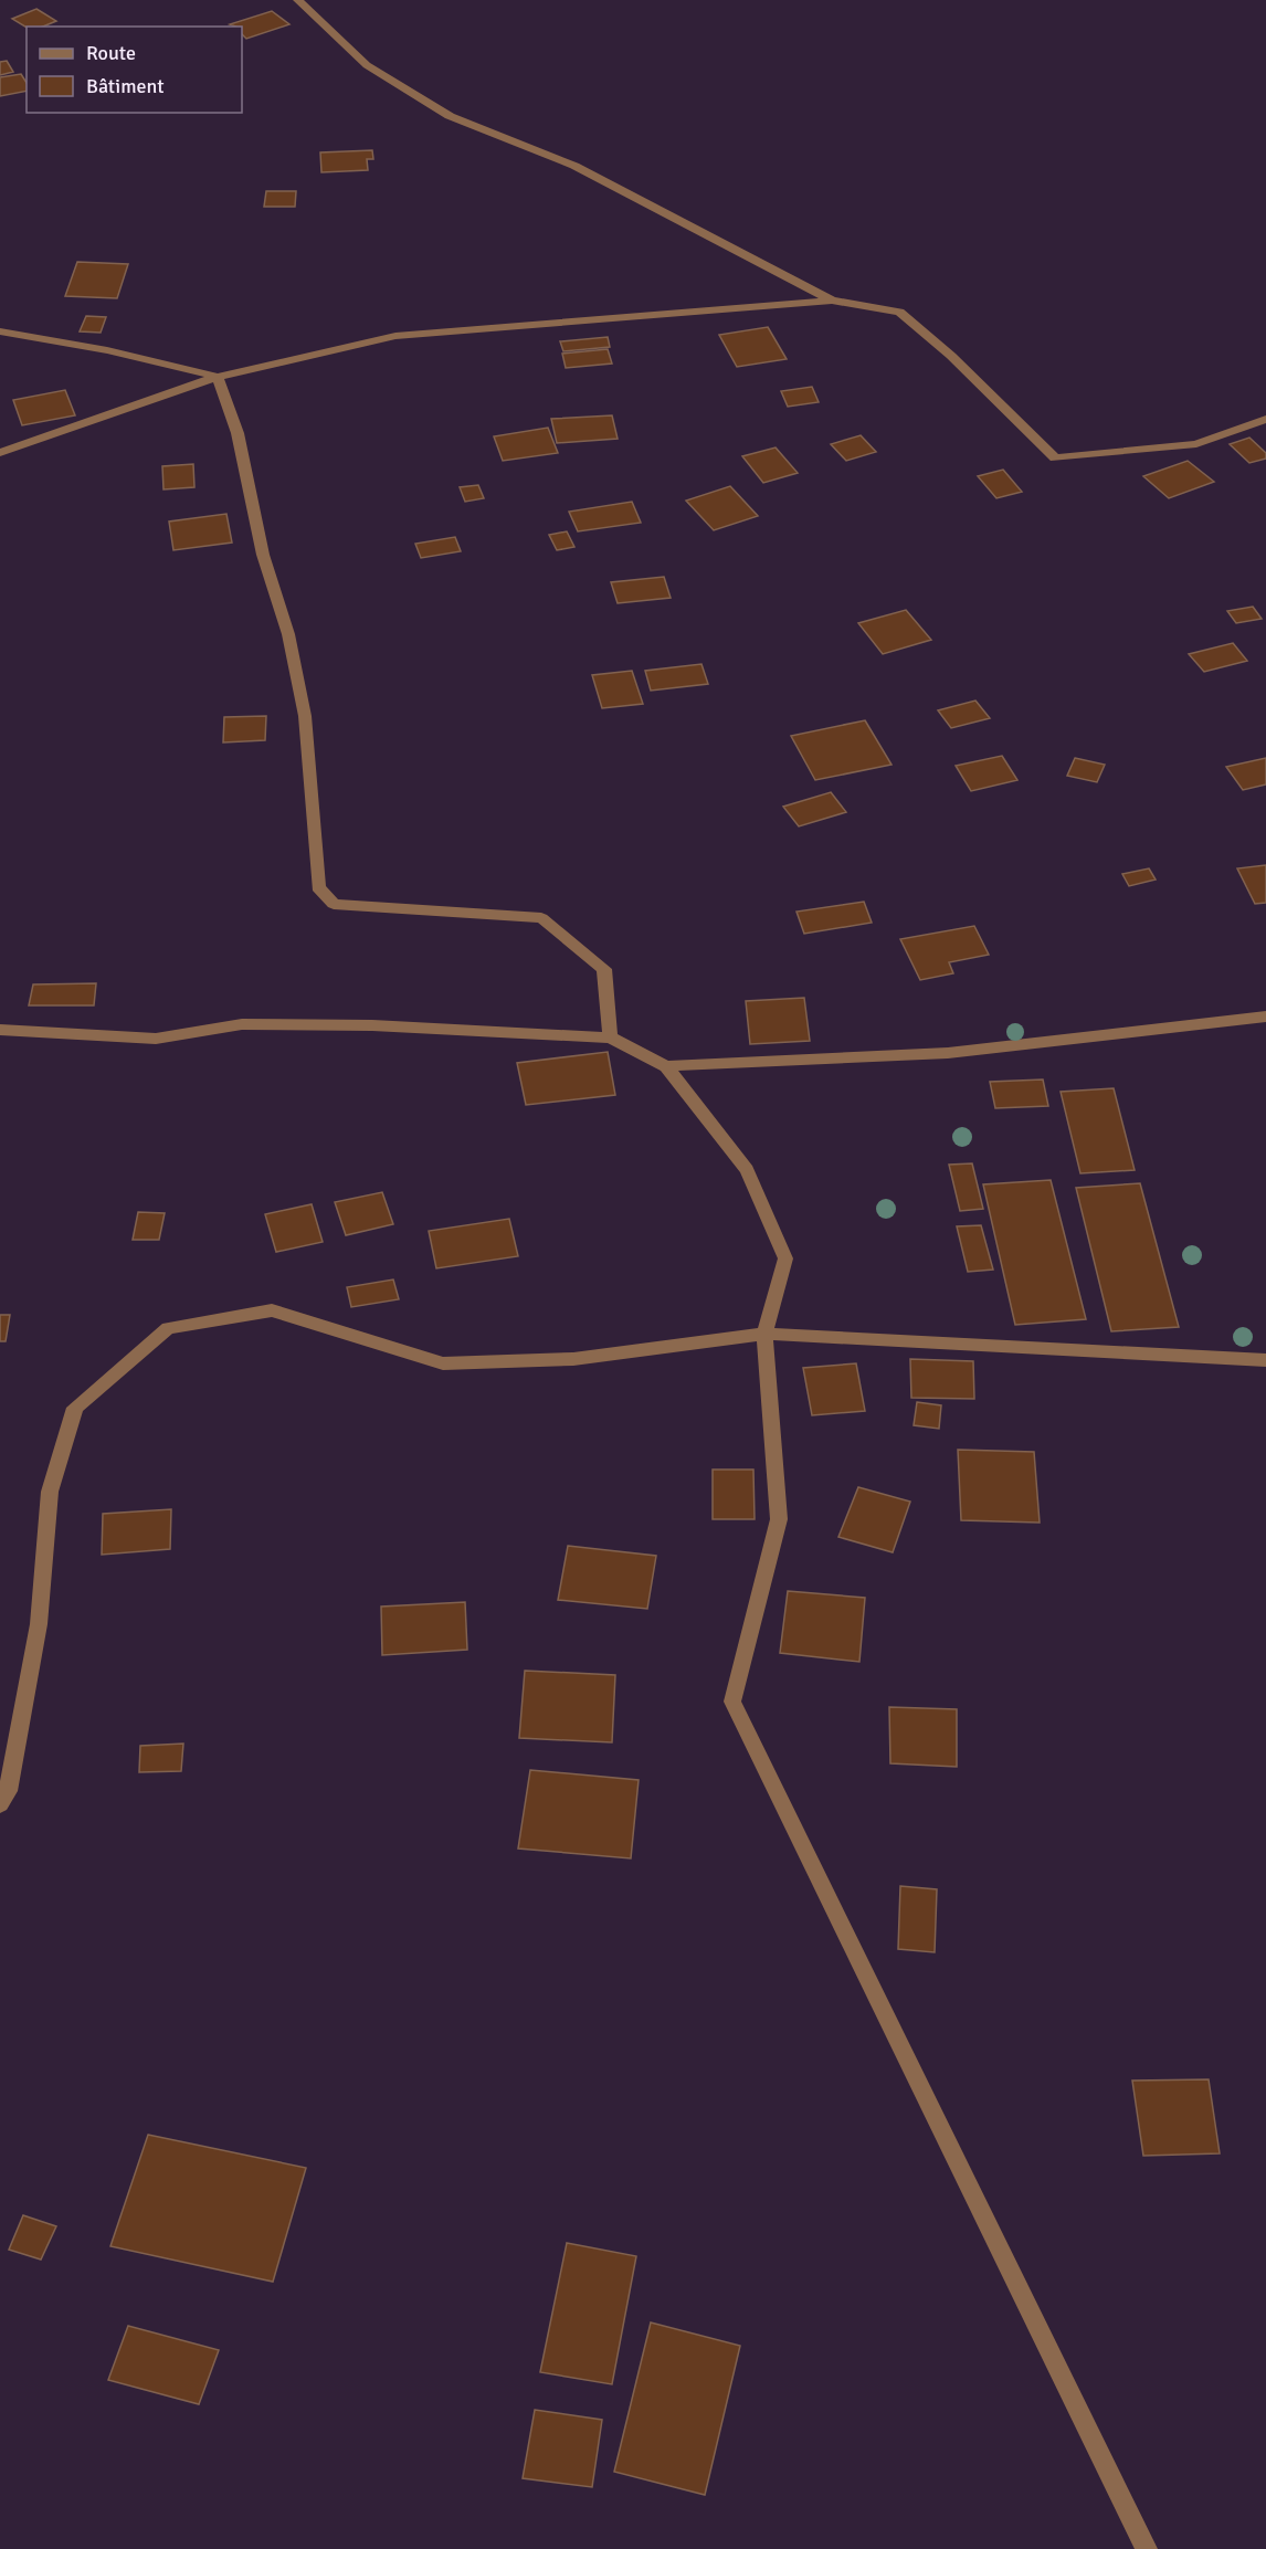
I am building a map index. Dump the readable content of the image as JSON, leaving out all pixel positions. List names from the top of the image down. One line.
{"legend":["Route","Bâtiment"]}
